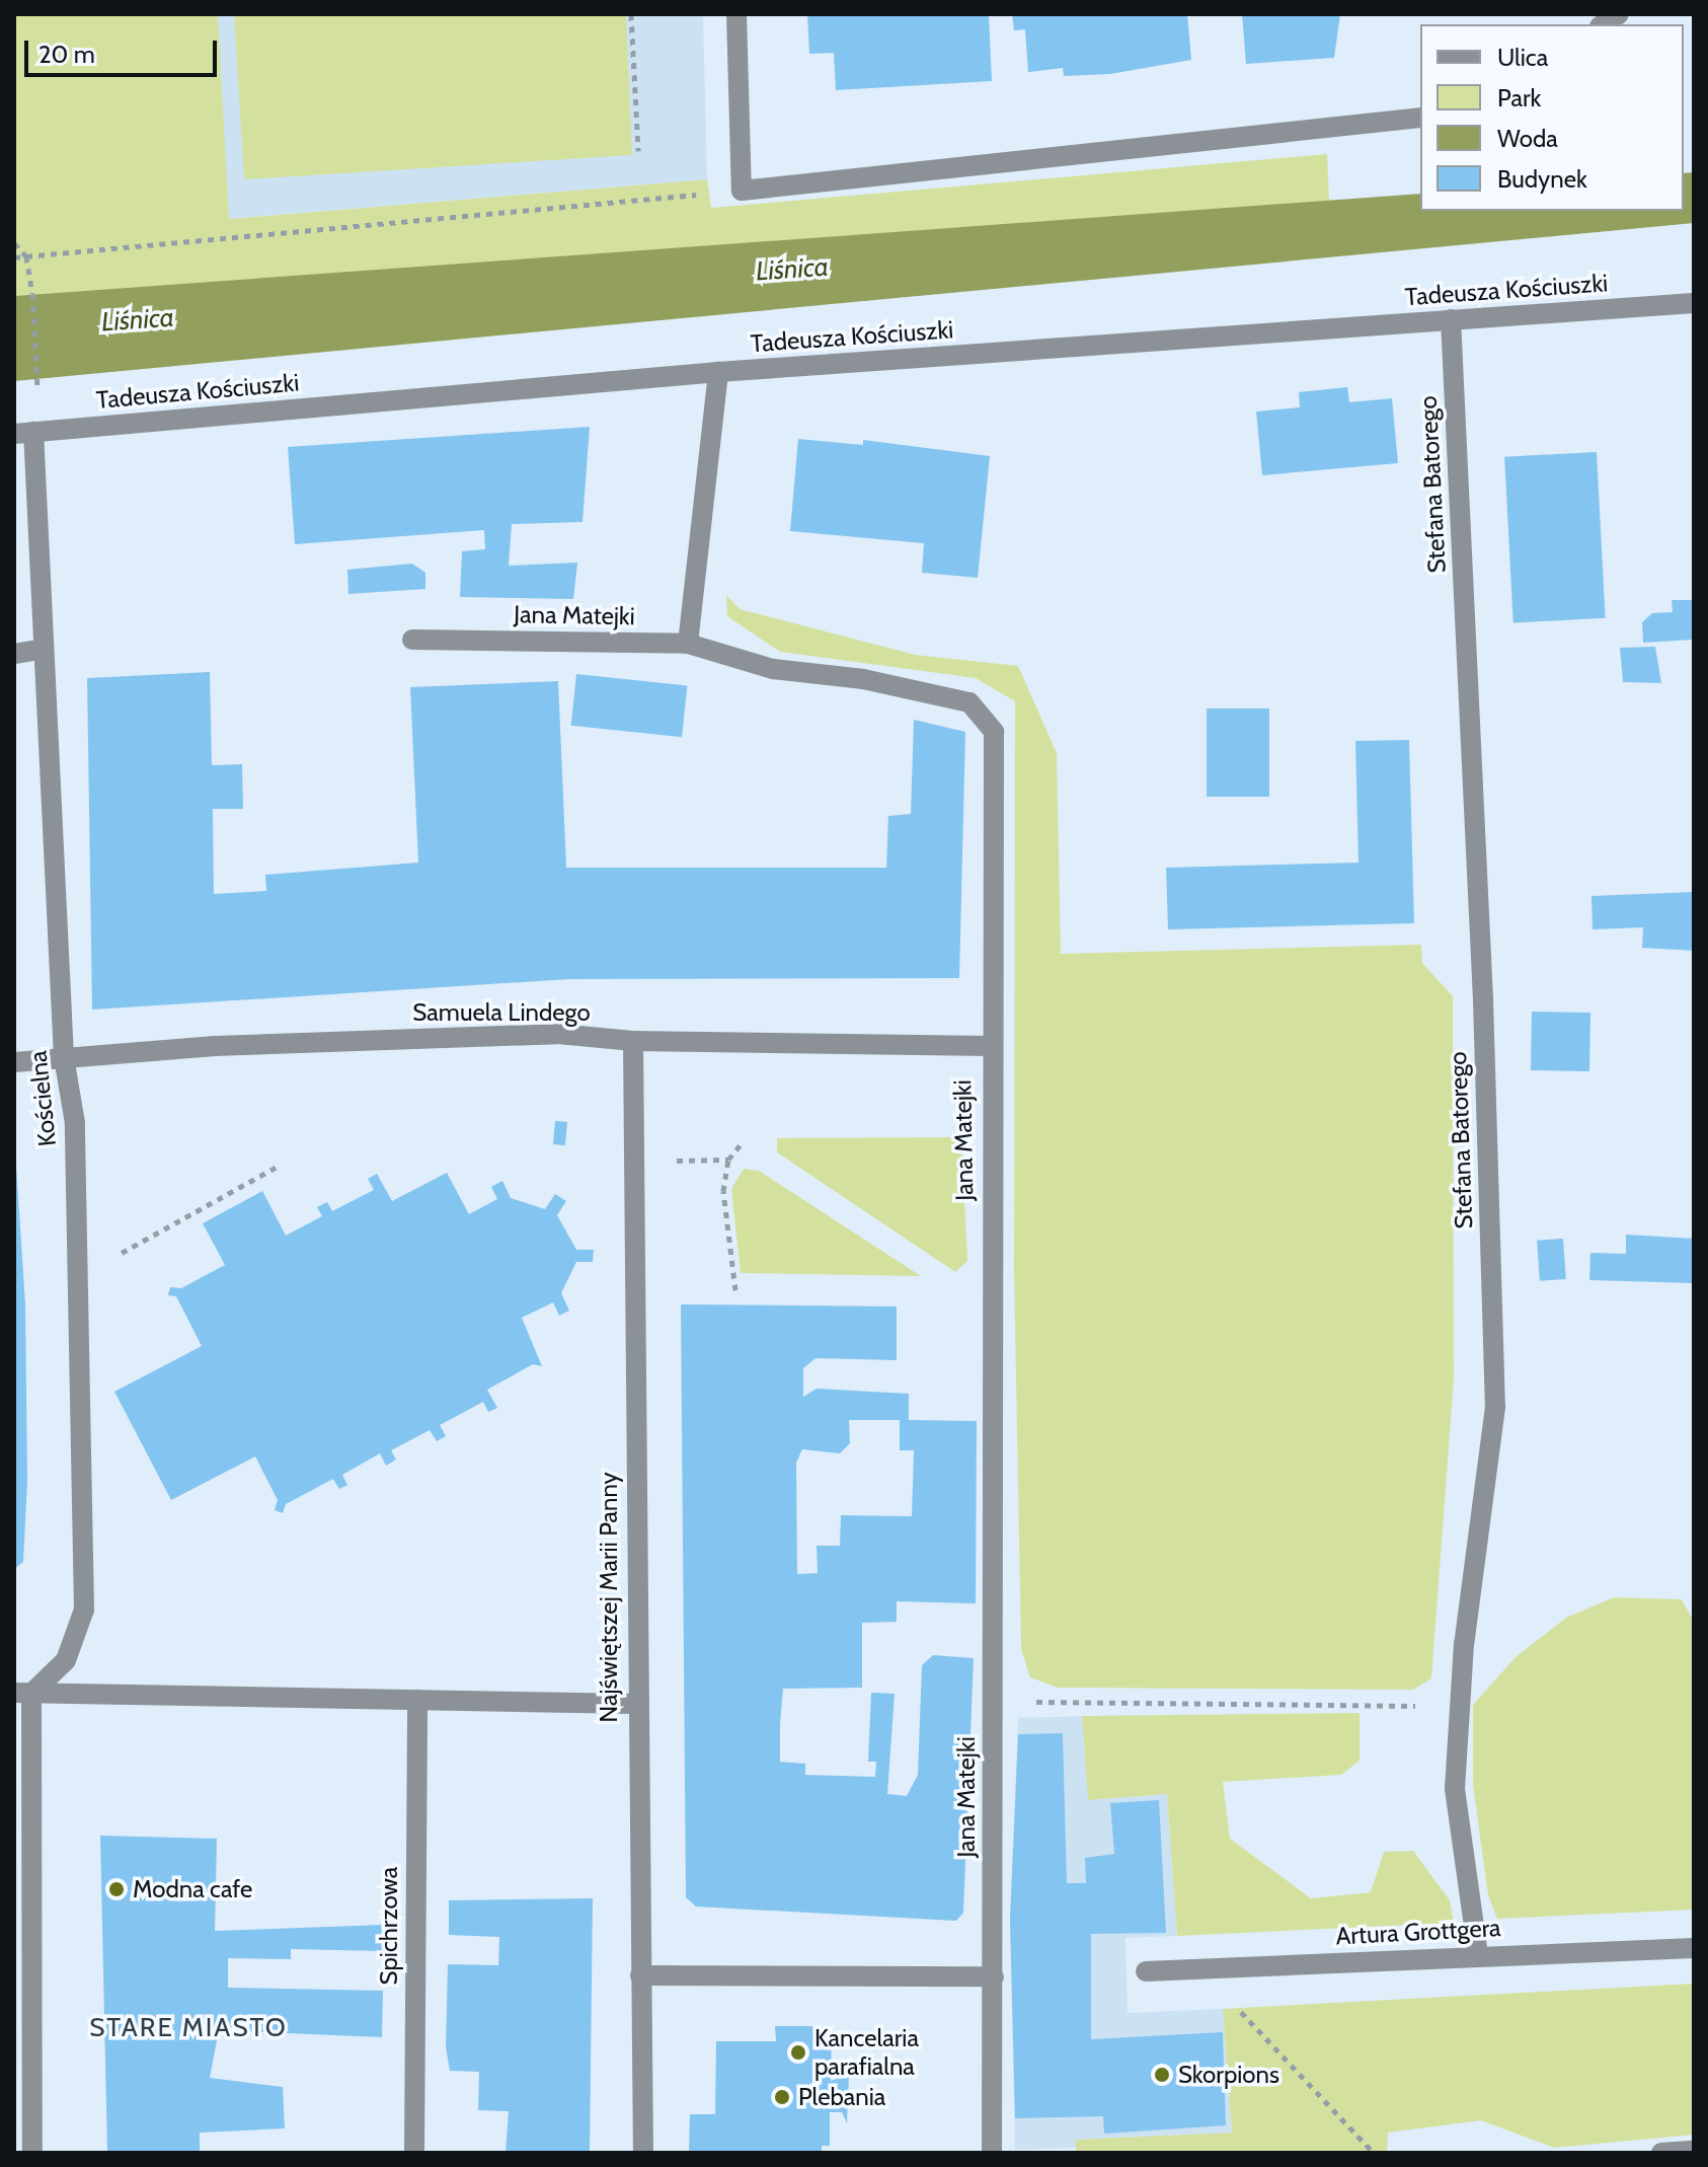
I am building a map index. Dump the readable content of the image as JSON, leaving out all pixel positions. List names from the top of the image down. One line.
{"streets":{"street":["Tadeusza Kościuszki","Stefana Batorego","Jana Matejki","Samuela Lindego","Kościelna","Najświętszej Marii Panny","Spichrzowa","Artura Grottgera"]},"crossings":[["Tadeusza Kościuszki","Stefana Batorego"],["Tadeusza Kościuszki","Kościelna"],["Stefana Batorego","Artura Grottgera"],["Jana Matejki","Samuela Lindego"],["Samuela Lindego","Kościelna"],["Samuela Lindego","Najświętszej Marii Panny"]],"districts":["STARE MIASTO"],"water":["Liśnica"],"places":["Modna cafe","Kancelaria parafialna","Skorpions","Plebania"],"legend":["Ulica","Park","Woda","Budynek"],"scale_bar":"20 m"}
